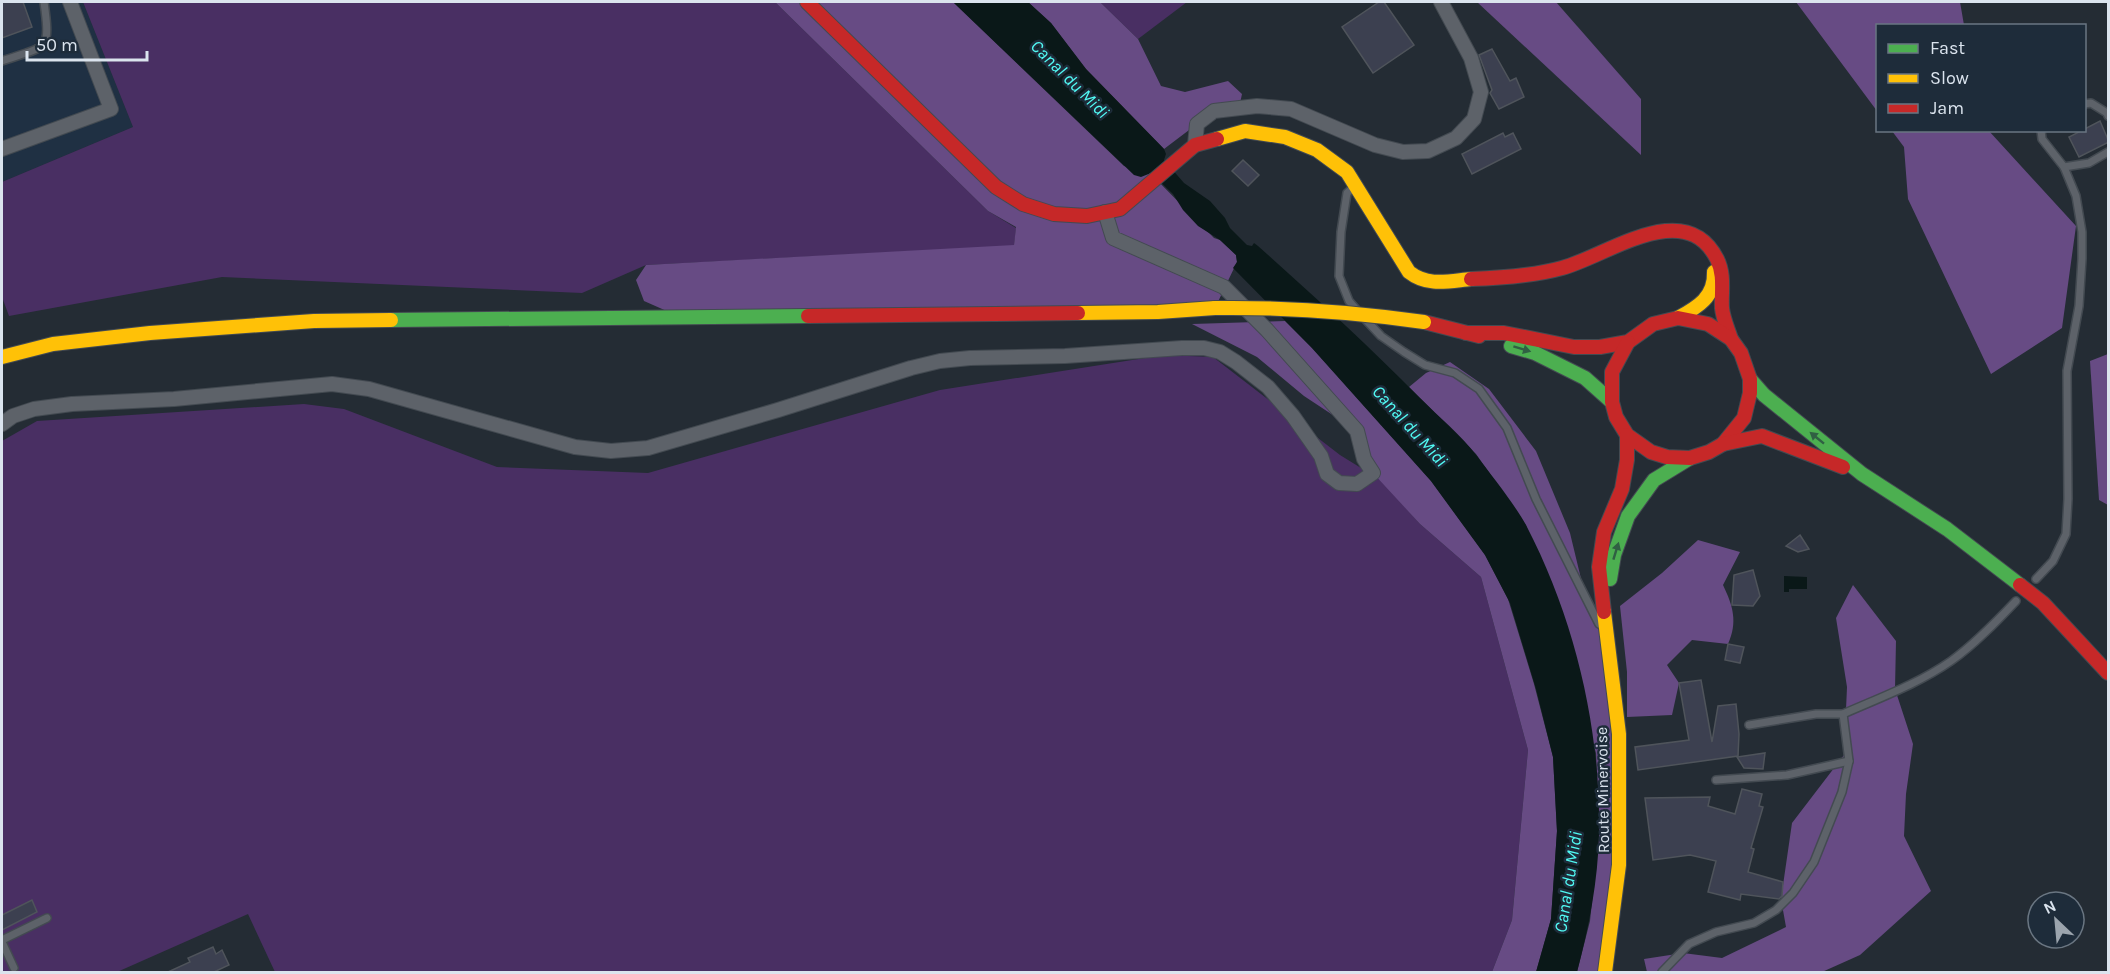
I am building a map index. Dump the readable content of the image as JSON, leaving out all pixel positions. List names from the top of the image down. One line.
{"streets":{"main road":["Route Minervoise"]},"water":["Canal du Midi"],"legend":["Fast","Slow","Jam"],"scale_bar":"50 m","north":"top left"}
